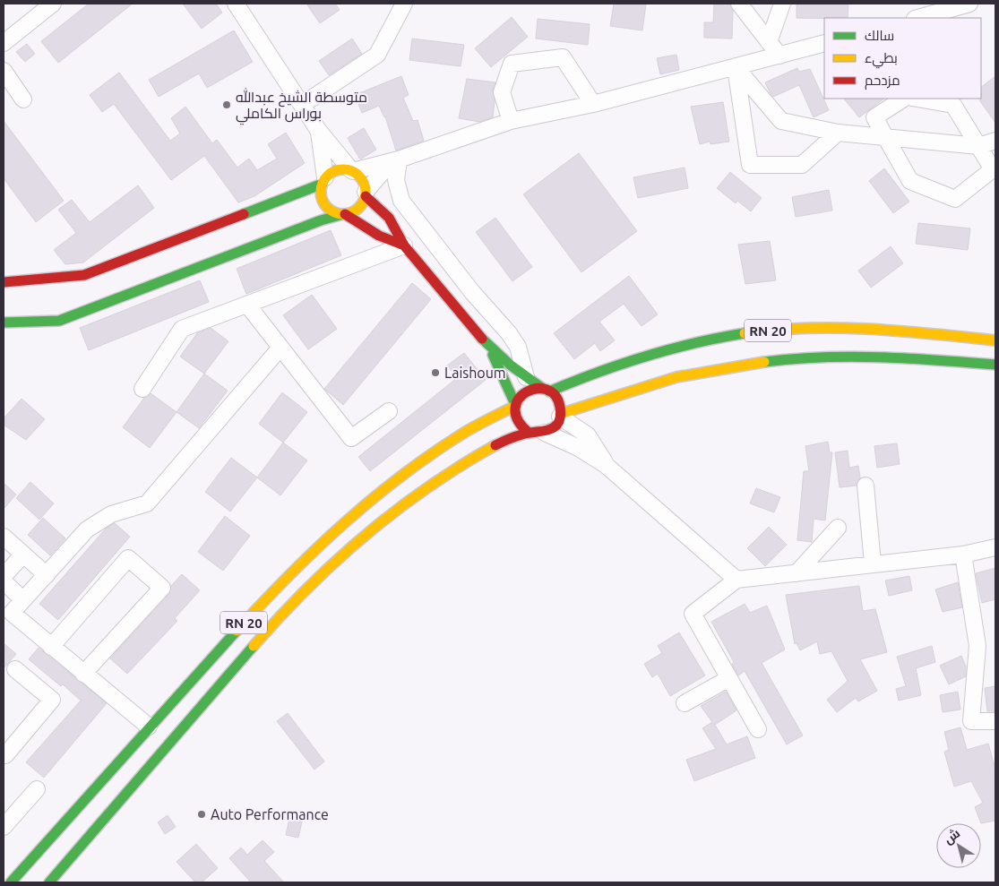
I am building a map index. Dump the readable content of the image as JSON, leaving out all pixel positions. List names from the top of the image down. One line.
{"streets":{"main road":["RN 20"]},"places":["متوسطة الشيخ عبدالله بوراس الكاملي","Laishoum","Auto Performance"],"legend":["سالك","بطيء","مزدحم"],"north":"top left"}
